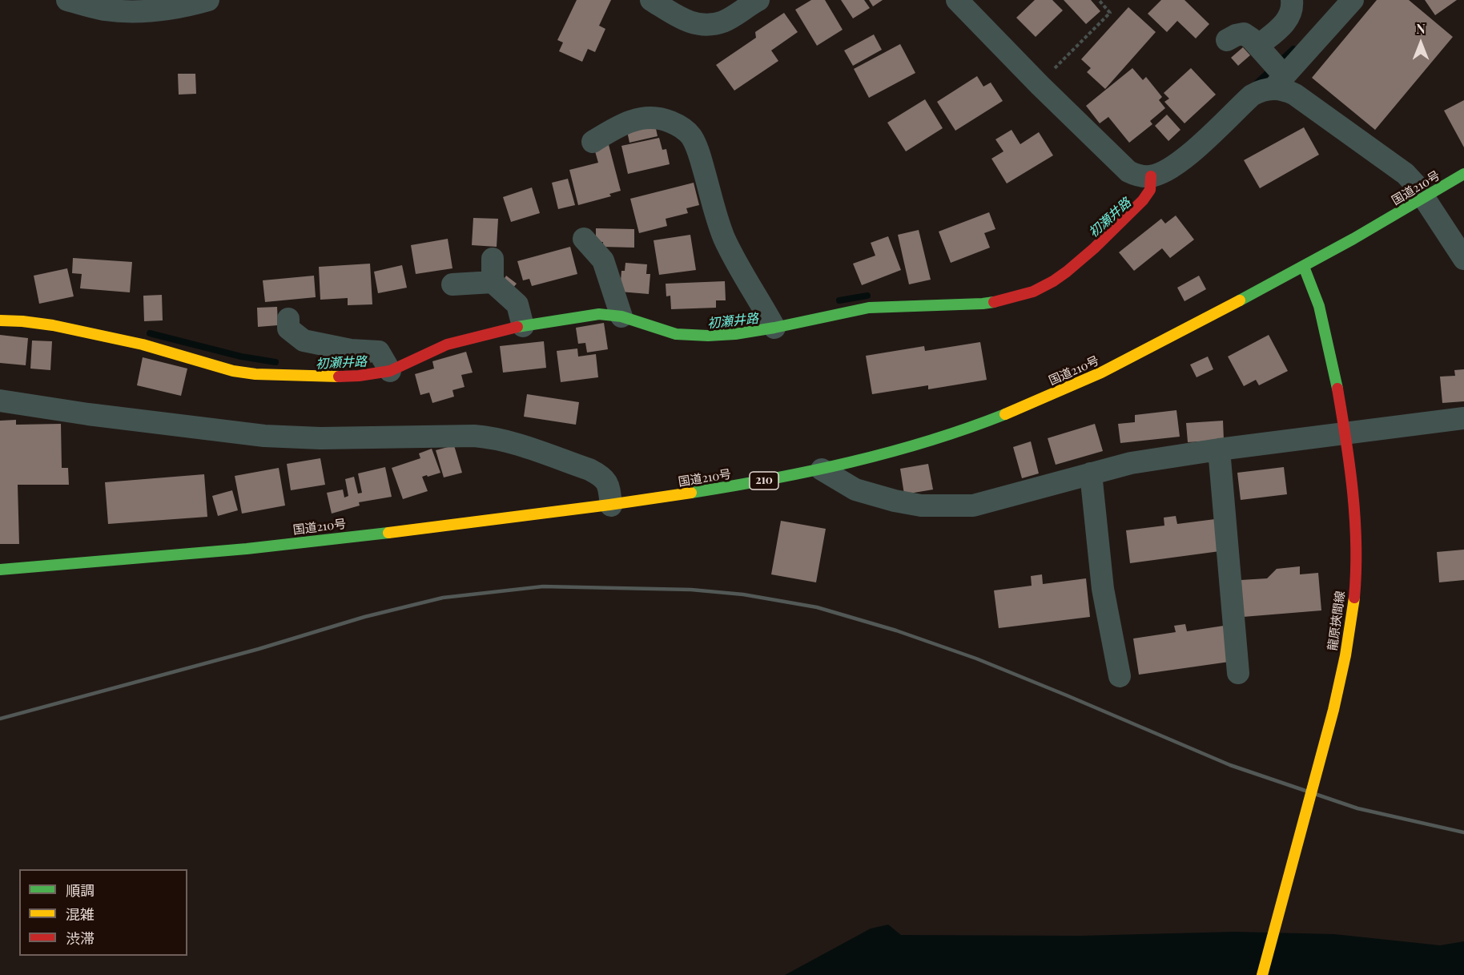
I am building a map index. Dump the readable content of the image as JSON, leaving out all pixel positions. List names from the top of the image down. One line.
{"streets":{"main road":["国道210号","210","龍原挾間線"]},"crossings":[["国道210号","龍原挾間線"]],"water":["初瀬井路"],"legend":["順調","混雑","渋滞"],"north":"top"}
